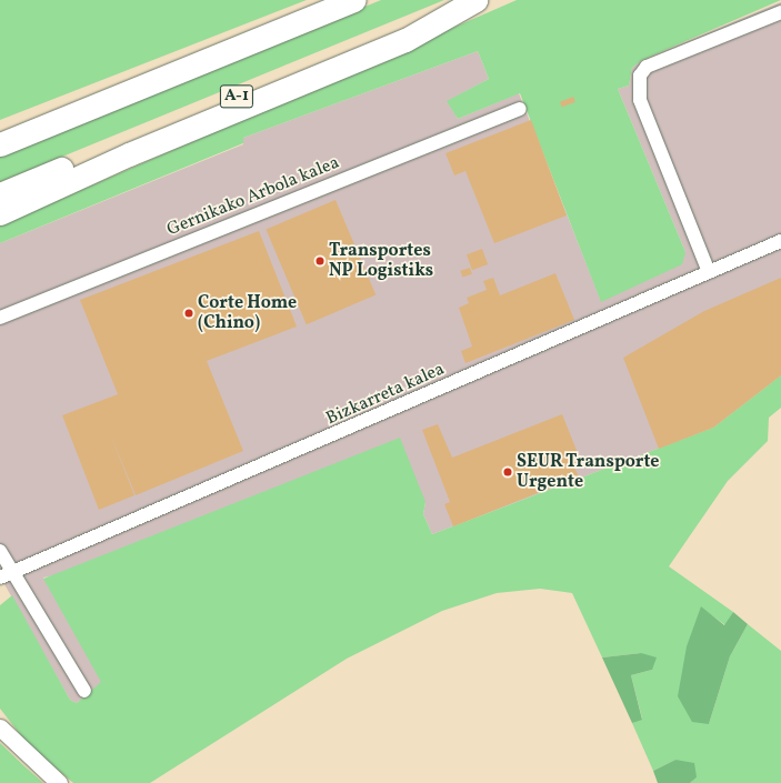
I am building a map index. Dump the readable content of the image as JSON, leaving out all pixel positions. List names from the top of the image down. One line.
{"streets":{"highway":["A-1"],"street":["Gernikako Arbola kalea","Bizkarreta kalea"]},"places":["Transportes NP Logistiks","Corte Home (Chino)","SEUR Transporte Urgente"]}
